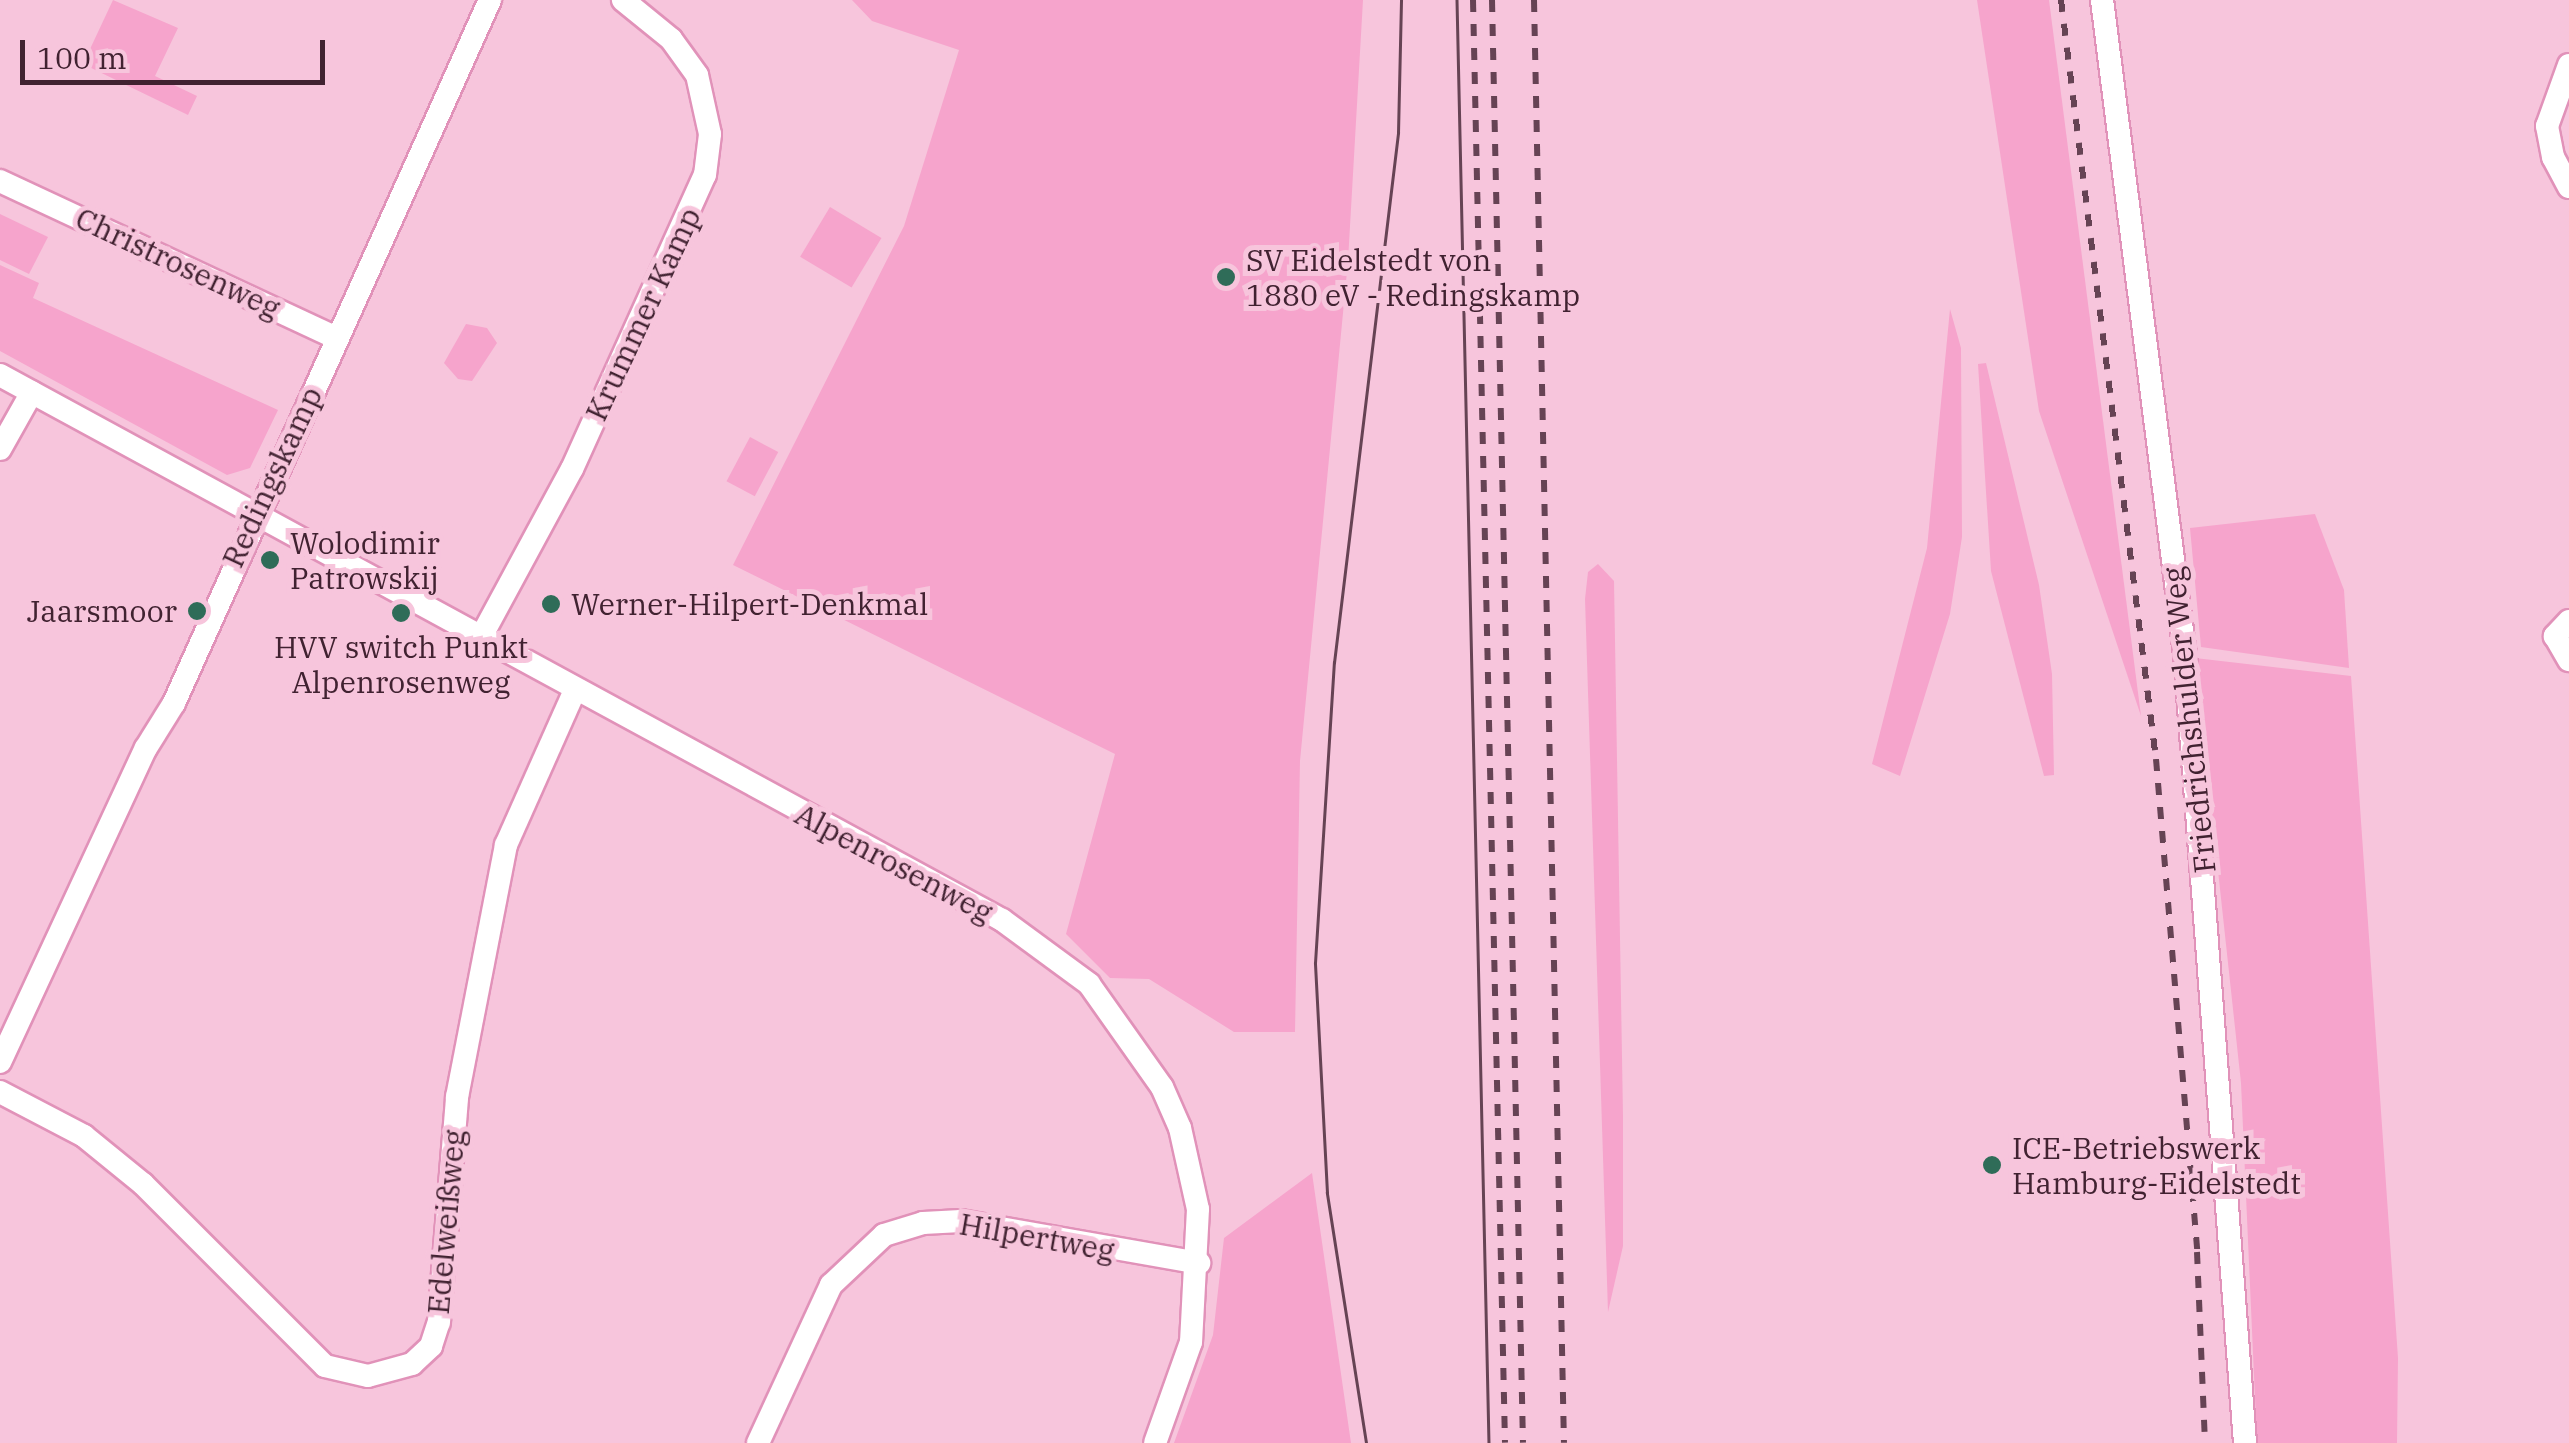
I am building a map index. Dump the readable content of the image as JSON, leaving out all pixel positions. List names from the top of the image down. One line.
{"streets":{"street":["Christrosenweg","Krummer Kamp","Redingskamp","Friedrichshulder Weg","Alpenrosenweg","Edelweißweg","Hilpertweg"]},"crossings":[["Christrosenweg","Redingskamp"],["Krummer Kamp","Alpenrosenweg"],["Redingskamp","Alpenrosenweg"],["Alpenrosenweg","Edelweißweg"],["Alpenrosenweg","Hilpertweg"]],"places":["SV Eidelstedt von 1880 eV - Redingskamp","Wolodimir Patrowskij","Werner-Hilpert-Denkmal","Jaarsmoor","HVV switch Punkt Alpenrosenweg","ICE-Betriebswerk Hamburg-Eidelstedt"],"scale_bar":"100 m"}
